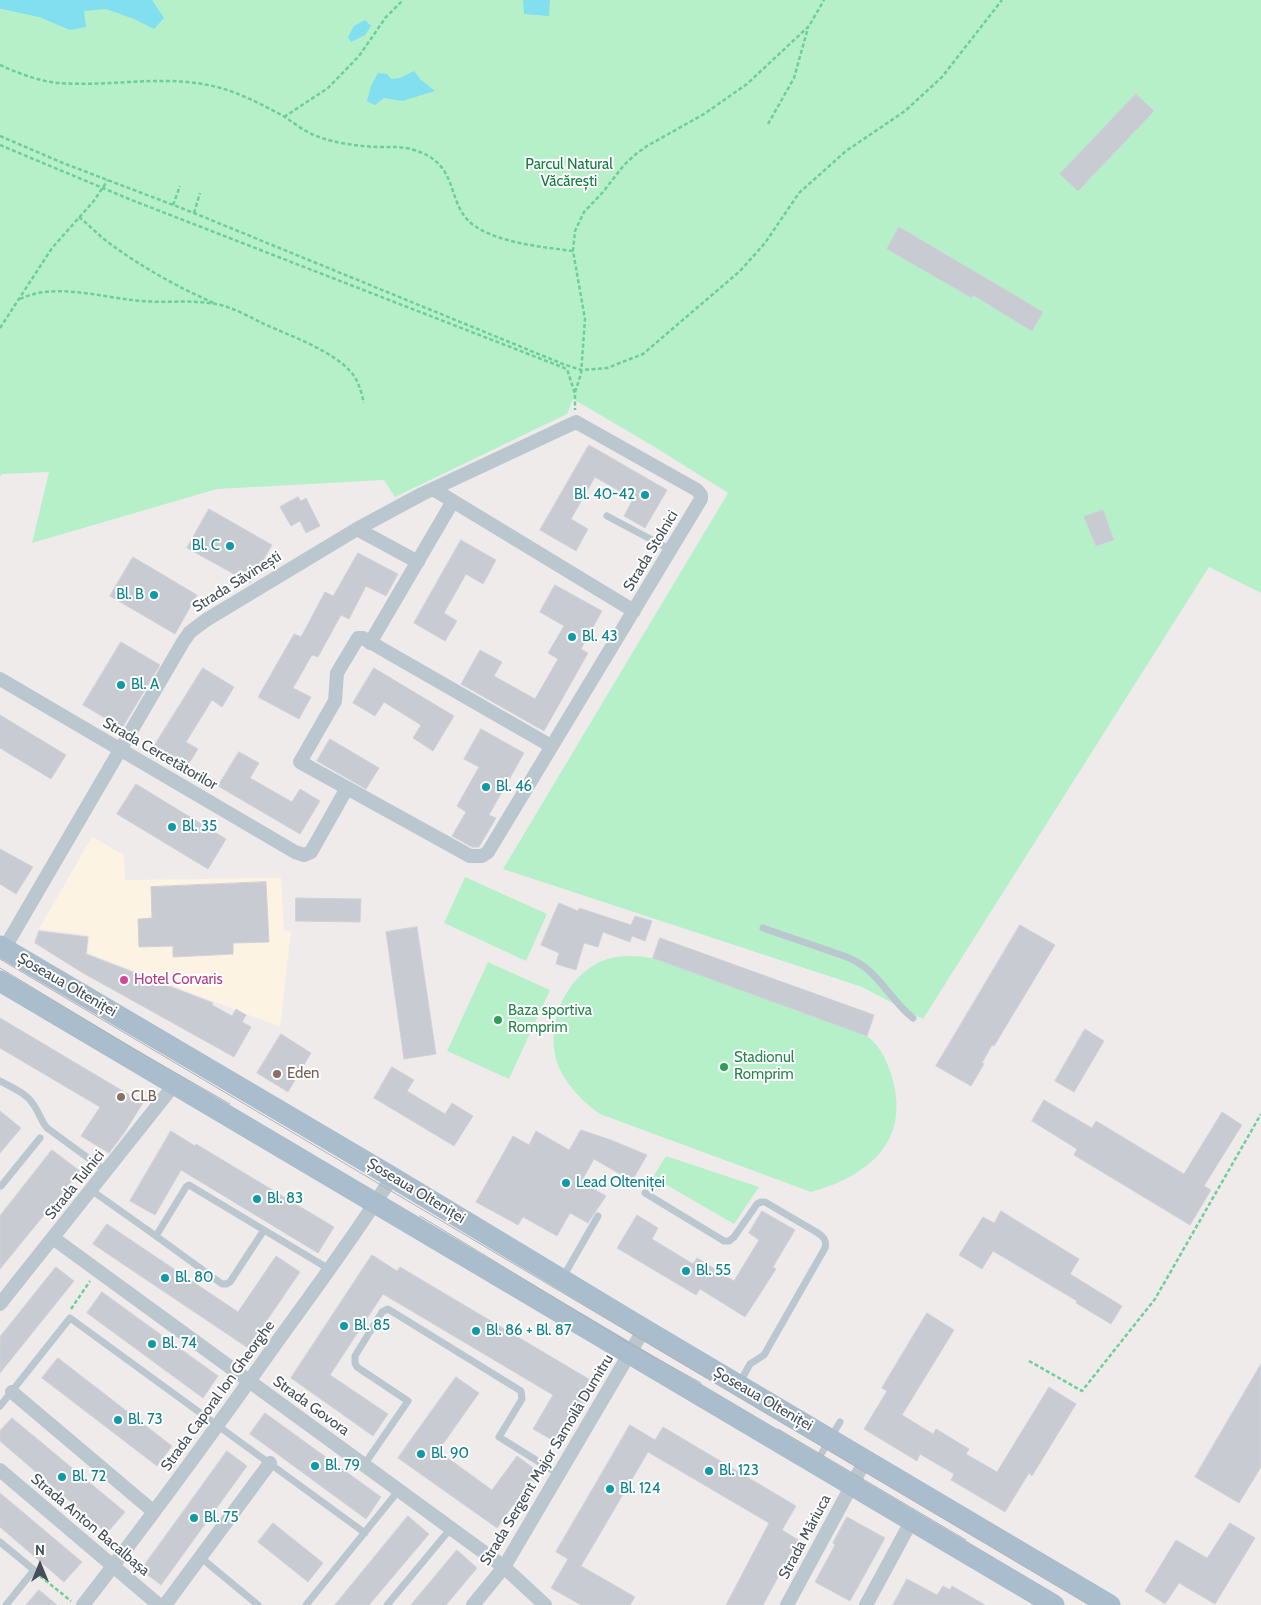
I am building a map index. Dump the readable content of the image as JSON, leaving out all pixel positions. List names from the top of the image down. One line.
{"streets":{"main road":["Șoseaua Olteniței"],"street":["Strada Stolnici","Strada Săvinești","Strada Cercetătorilor","Strada Tulnici","Strada Caporal Ion Gheorghe","Strada Govora","Strada Sergent Major Samoilă Dumitru","Strada Anton Bacalbașa","Strada Măriuca"]},"crossings":[["Strada Stolnici","Strada Săvinești"],["Strada Stolnici","Strada Cercetătorilor"],["Strada Săvinești","Strada Cercetătorilor"],["Strada Săvinești","Șoseaua Olteniței"],["Șoseaua Olteniței","Strada Tulnici"],["Șoseaua Olteniței","Strada Caporal Ion Gheorghe"],["Șoseaua Olteniței","Strada Sergent Major Samoilă Dumitru"],["Șoseaua Olteniței","Strada Măriuca"],["Strada Tulnici","Strada Govora"],["Strada Caporal Ion Gheorghe","Strada Govora"],["Strada Caporal Ion Gheorghe","Strada Anton Bacalbașa"],["Strada Govora","Strada Sergent Major Samoilă Dumitru"]],"parks":["Parcul Natural Văcărești"],"places":["Bl. 40-42","Bl. C","Bl. B","Bl. 43","Bl. A","Bl. 46","Bl. 35","Hotel Corvaris","Baza sportiva Romprim","Stadionul Romprim","Eden","CLB","Lead Olteniței","Bl. 83","Bl. 55","Bl. 80","Bl. 85","Bl. 86 + Bl. 87","Bl. 74","Bl. 73","Bl. 90","Bl. 79","Bl. 123","Bl. 72","Bl. 124","Bl. 75"],"north":"top"}
